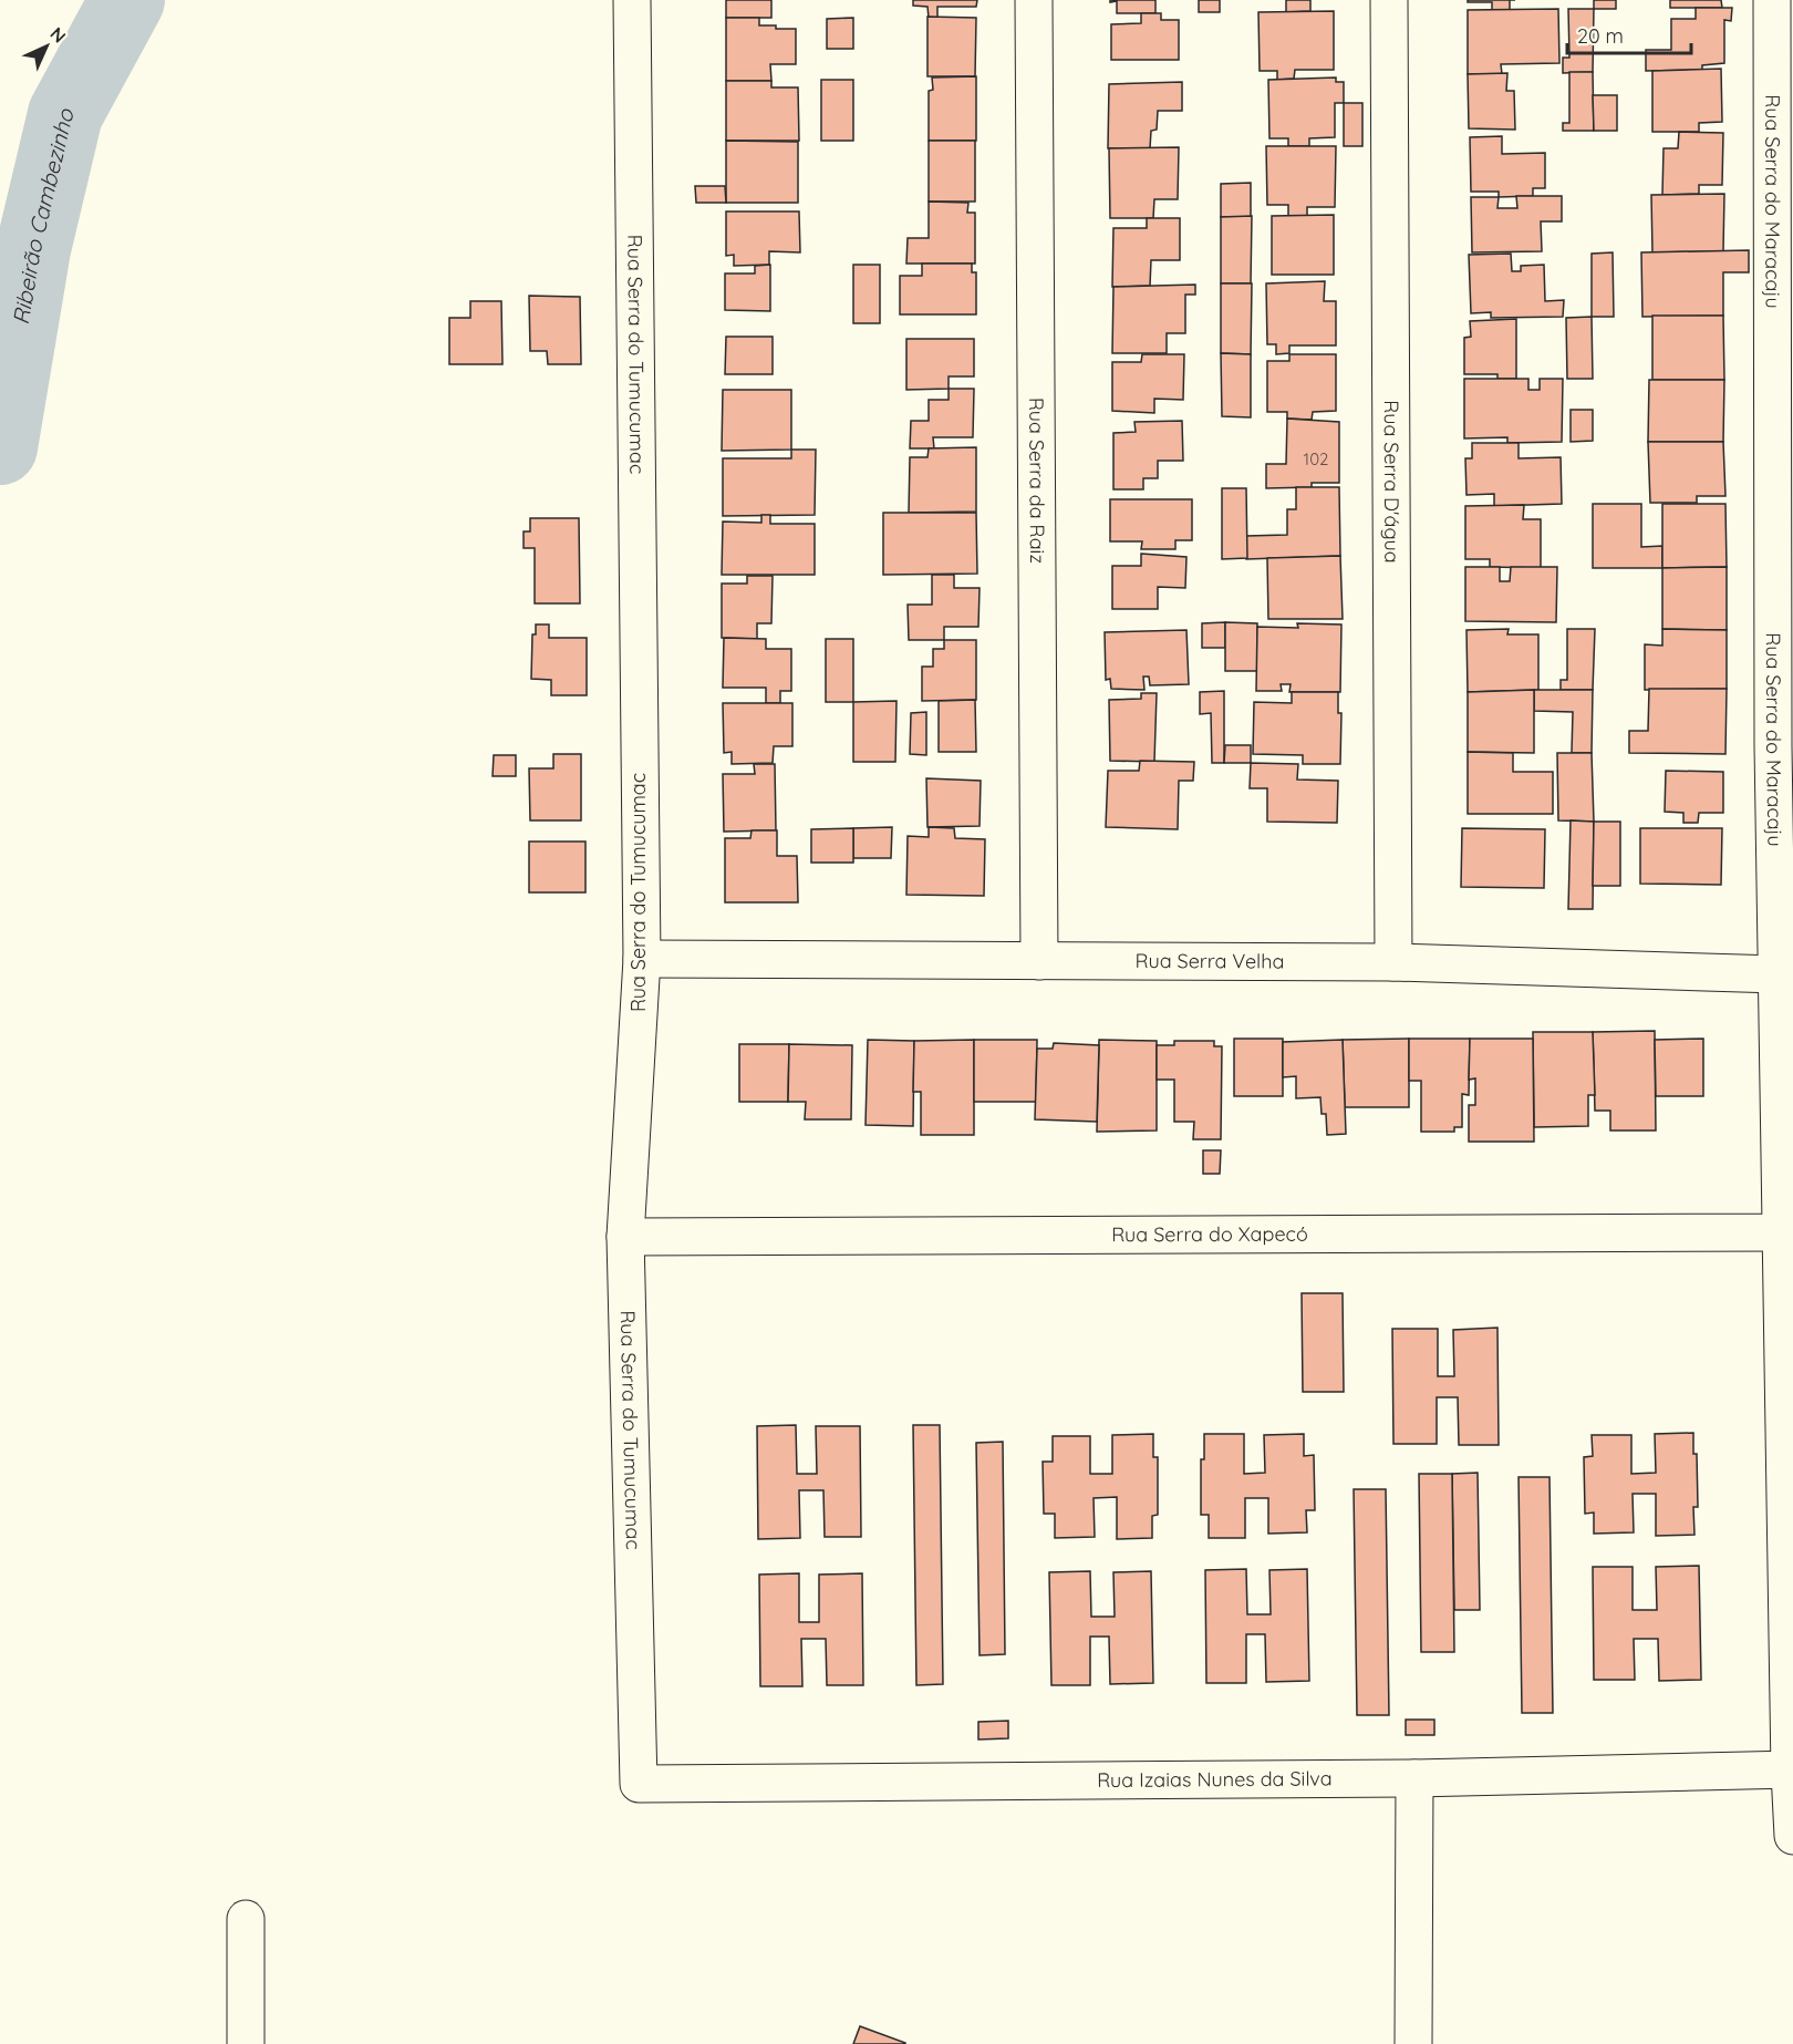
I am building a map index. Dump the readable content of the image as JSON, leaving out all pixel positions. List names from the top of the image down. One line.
{"streets":{"street":["Rua Serra do Maracaju","Rua Serra do Tumucumac","Rua Serra da Raiz","Rua Serra D'água","Rua Serra Velha","Rua Serra do Xapecó","Rua Izaias Nunes da Silva"]},"crossings":[["Rua Serra do Maracaju","Rua Serra Velha"],["Rua Serra do Maracaju","Rua Serra do Xapecó"],["Rua Serra do Maracaju","Rua Izaias Nunes da Silva"],["Rua Serra do Tumucumac","Rua Serra Velha"],["Rua Serra do Tumucumac","Rua Serra do Xapecó"],["Rua Serra do Tumucumac","Rua Izaias Nunes da Silva"],["Rua Serra da Raiz","Rua Serra Velha"],["Rua Serra D'água","Rua Serra Velha"]],"water":["Ribeirão Cambezinho"],"house_numbers":["102"],"scale_bar":"20 m","north":"top right"}
